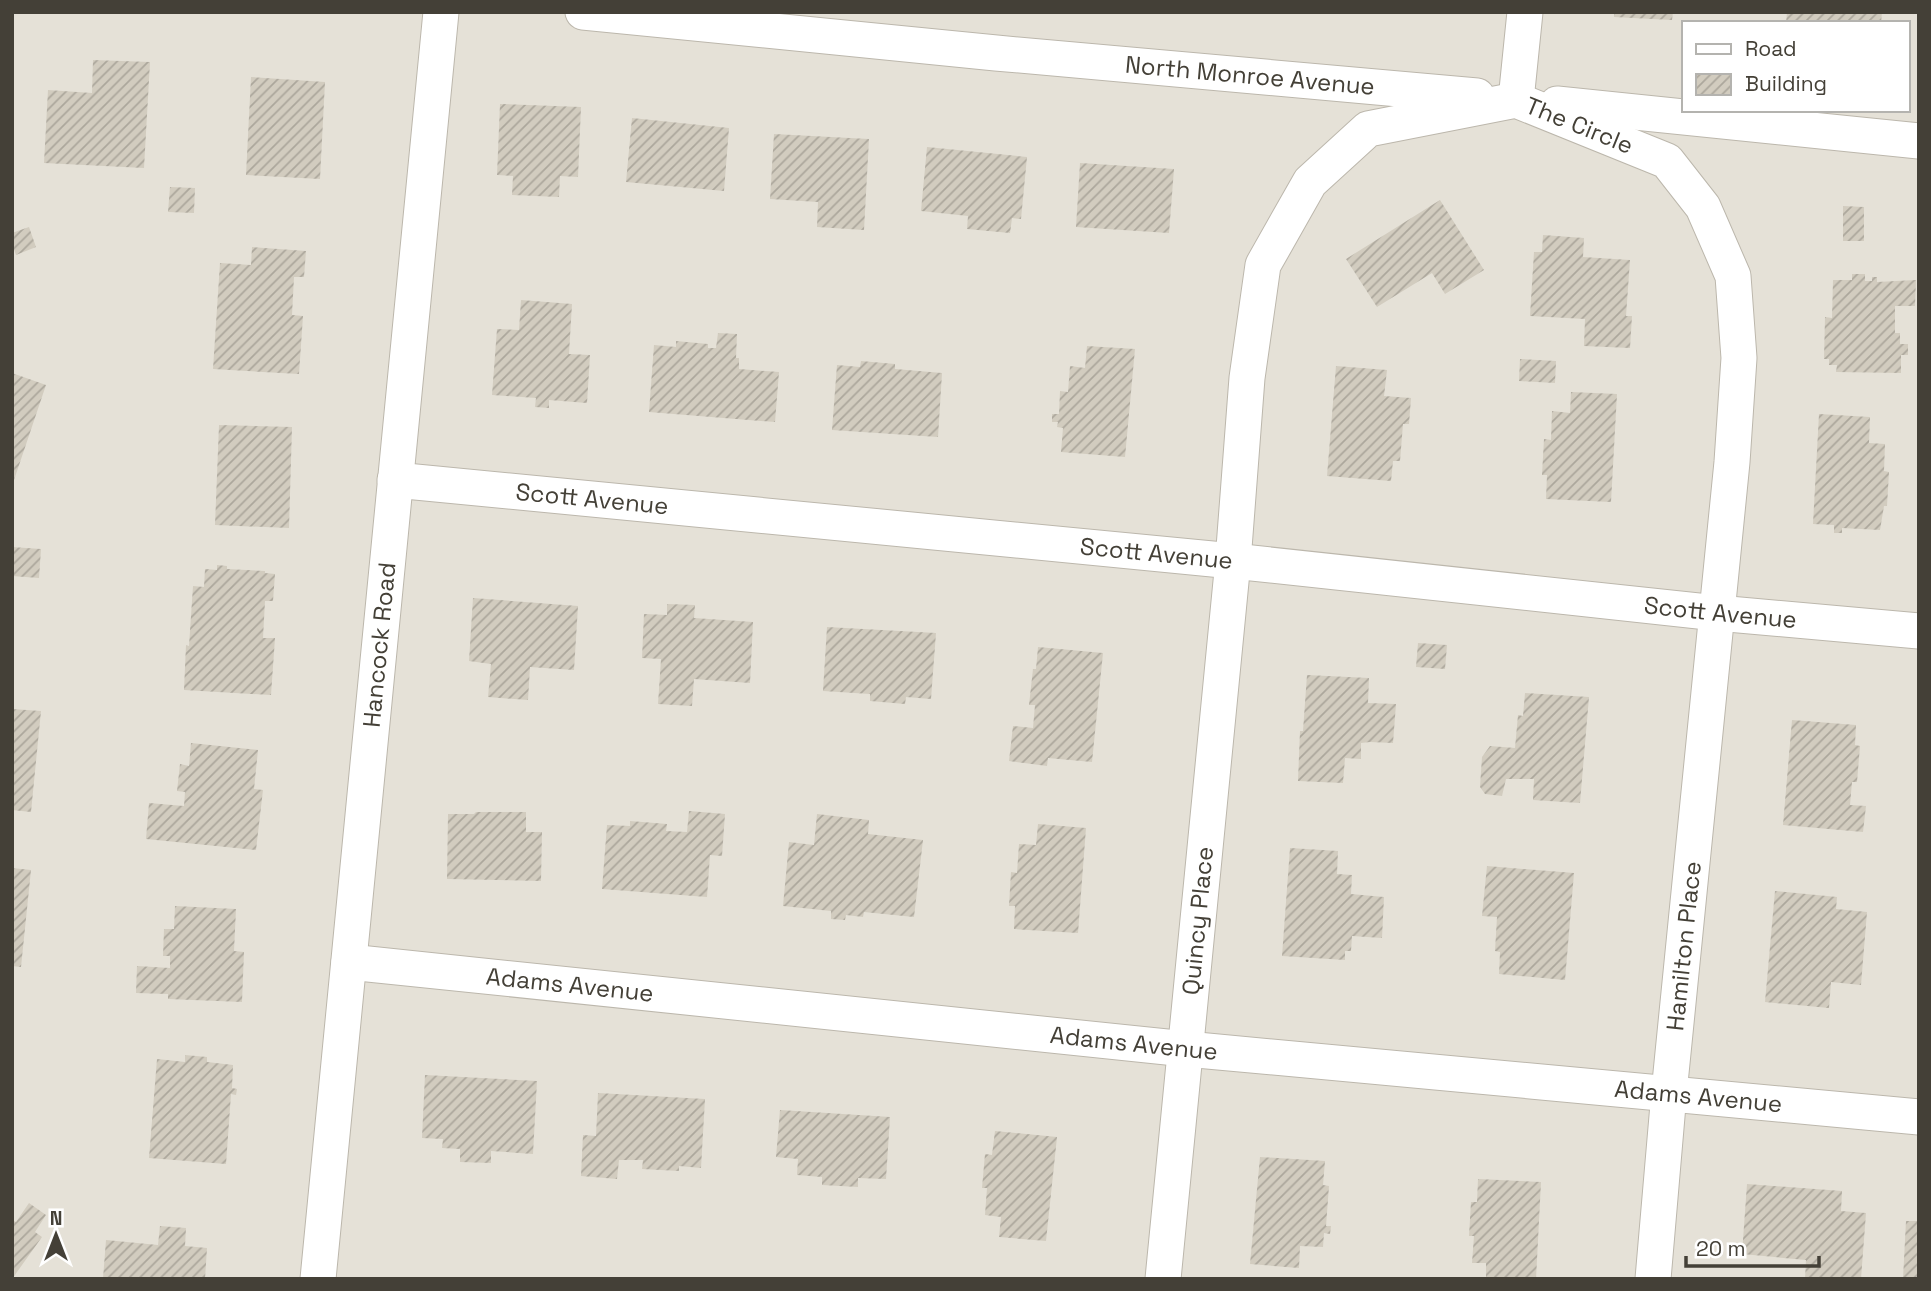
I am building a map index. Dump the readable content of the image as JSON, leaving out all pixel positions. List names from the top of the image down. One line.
{"streets":{"street":["North Monroe Avenue","The Circle","Scott Avenue","Hancock Road","Quincy Place","Hamilton Place","Adams Avenue"]},"crossings":[["North Monroe Avenue","The Circle"],["The Circle","Scott Avenue"],["The Circle","Quincy Place"],["The Circle","Hamilton Place"],["Scott Avenue","Hancock Road"],["Scott Avenue","Quincy Place"],["Scott Avenue","Hamilton Place"],["Hancock Road","Adams Avenue"],["Quincy Place","Adams Avenue"],["Hamilton Place","Adams Avenue"]],"legend":["Road","Building"],"scale_bar":"20 m","north":"top"}
